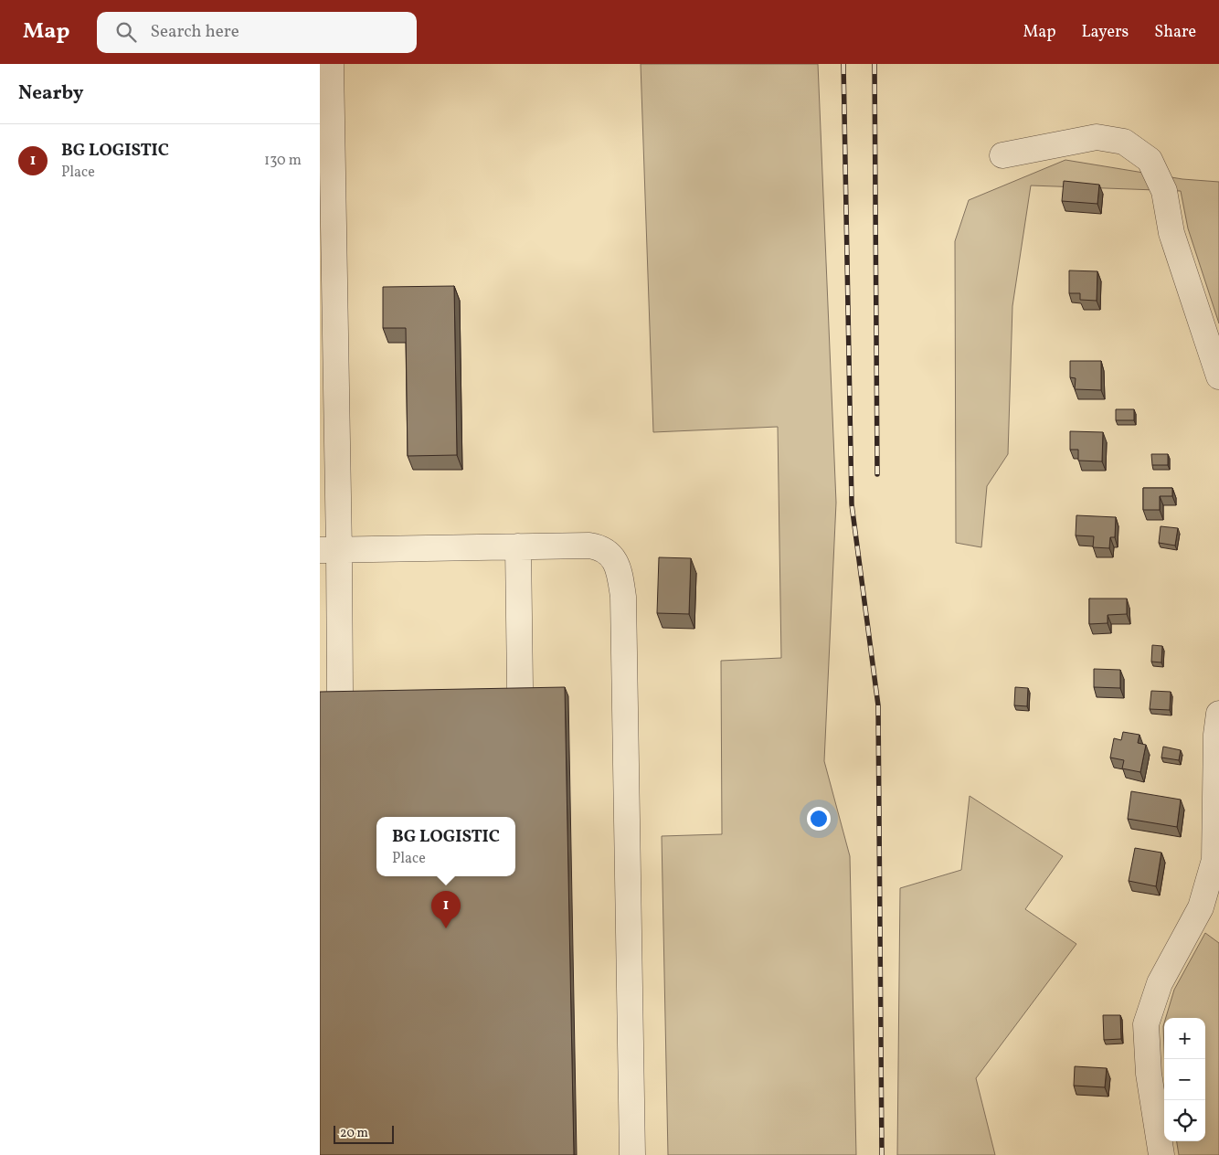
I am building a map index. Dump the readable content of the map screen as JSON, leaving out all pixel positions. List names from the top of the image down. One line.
{"scale_bar":"20 m","page":{"header":"Map","search":"Search here","nav":["Map","Layers","Share"],"heading":"Nearby","list":[{"mark":"1","name":"BG LOGISTIC","note":"Place","value":"130 m"}],"popup":["BG LOGISTIC","Place"],"pins":"1","map_buttons":["+","−"],"scale":"20 m"}}
